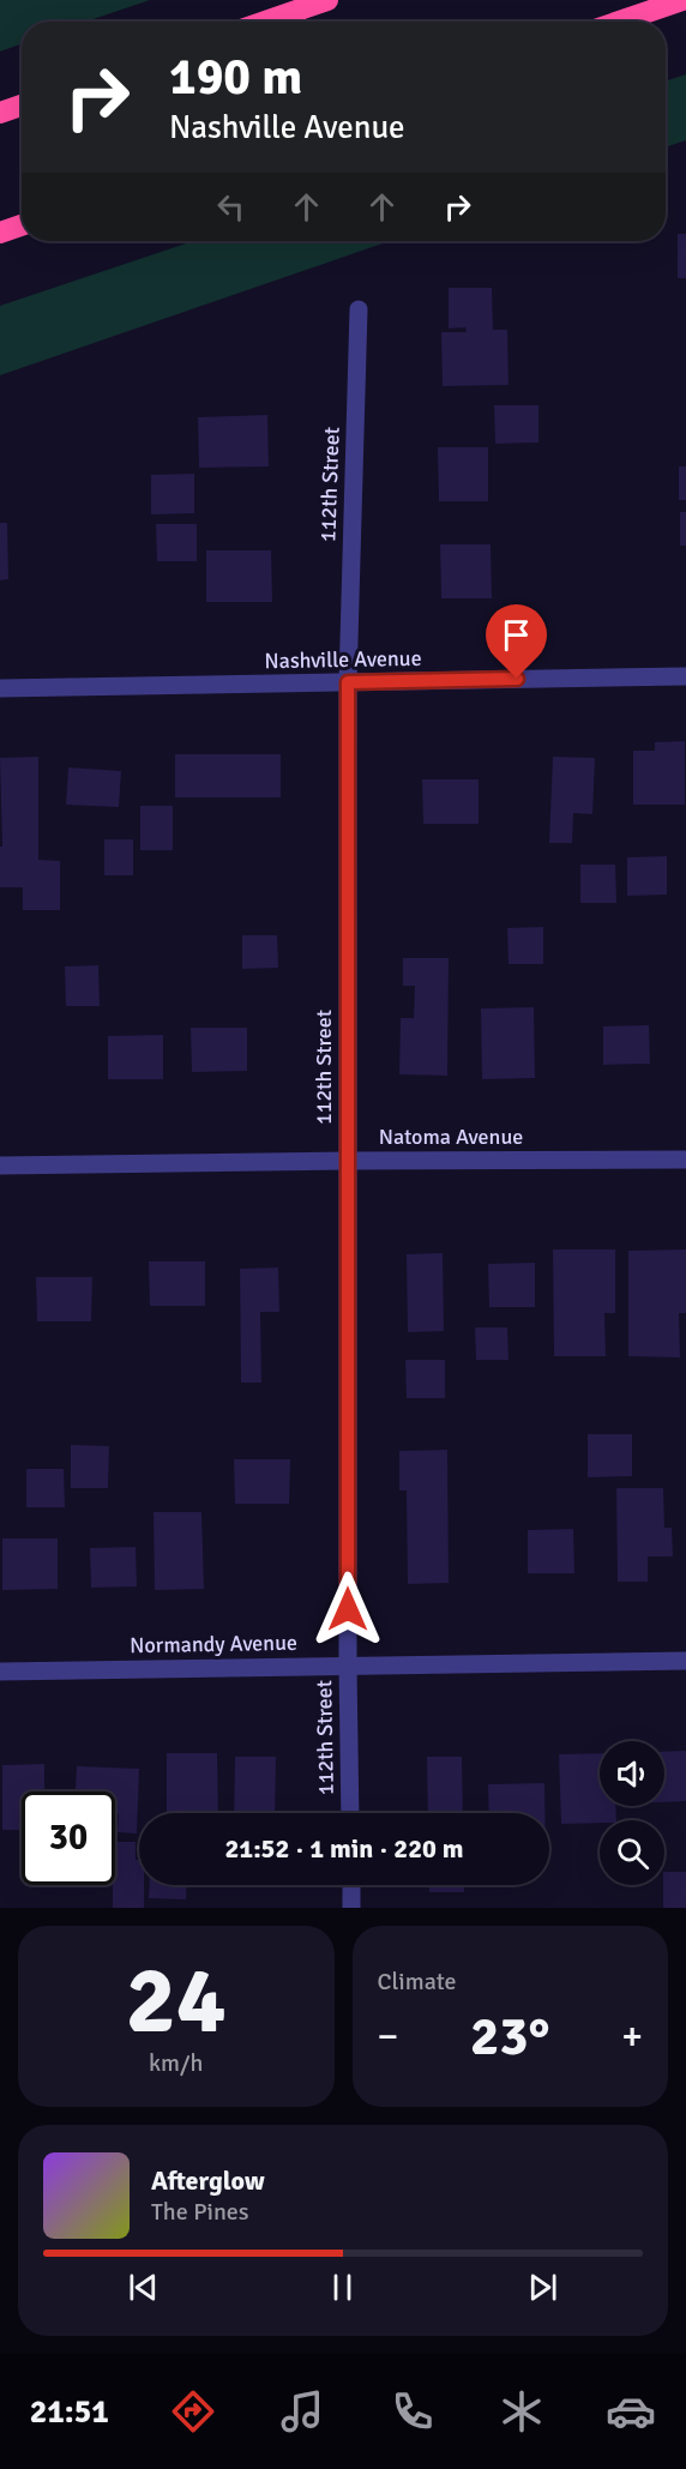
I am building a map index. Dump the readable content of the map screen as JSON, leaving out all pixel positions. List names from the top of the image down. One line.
{"streets":{"street":["112th Street","Nashville Avenue","Natoma Avenue","Normandy Avenue"]},"crossings":[["112th Street","Nashville Avenue"],["112th Street","Natoma Avenue"],["112th Street","Normandy Avenue"]],"page":{"turn":["190 m","Nashville Avenue"],"limit":"30","trip":"21:52 · 1 min · 220 m","tile":[["24","km/h"],"Climate"],"heat":["−","23°","+"],"song":["Afterglow","The Pines"],"tabs":"21:51"}}
